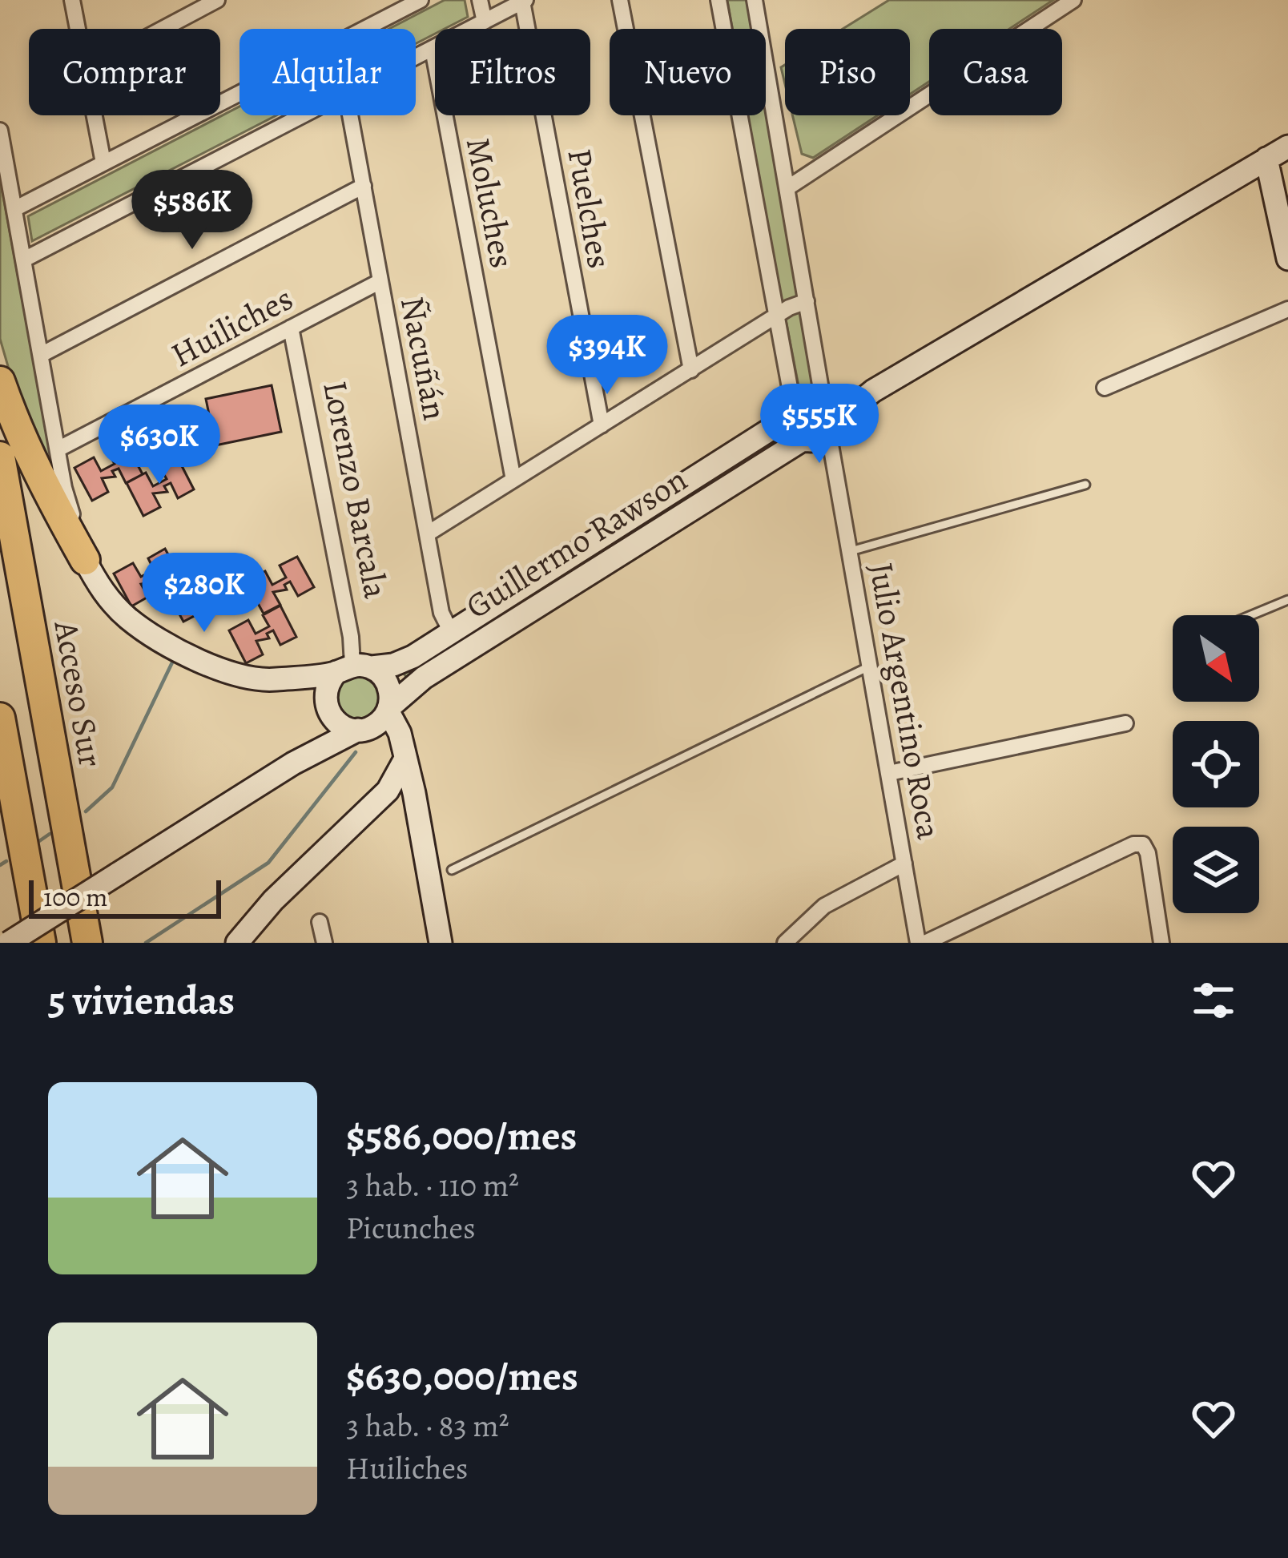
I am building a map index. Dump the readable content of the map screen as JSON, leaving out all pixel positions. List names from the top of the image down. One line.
{"streets":{"highway":["Acceso Sur"],"main road":["Guillermo Rawson"],"street":["Moluches","Puelches","Huiliches","Ñacuñán","Lorenzo Barcala","Julio Argentino Roca"]},"crossings":[["Huiliches","Ñacuñán"],["Huiliches","Lorenzo Barcala"],["Ñacuñán","Guillermo Rawson"],["Lorenzo Barcala","Guillermo Rawson"],["Guillermo Rawson","Julio Argentino Roca"]],"scale_bar":"100 m","north":"bottom right","page":{"chip":["Comprar","Alquilar","Filtros","Nuevo","Piso","Casa"],"price":["$586K","$394K","$555K","$630K","$280K"],"scale":"100 m","heading":"5 viviendas","list":[{"name":"$586,000/mes","note":"3 hab. · 110 m² · Picunches"},{"name":"$630,000/mes","note":"3 hab. · 83 m² · Huiliches"}]}}
